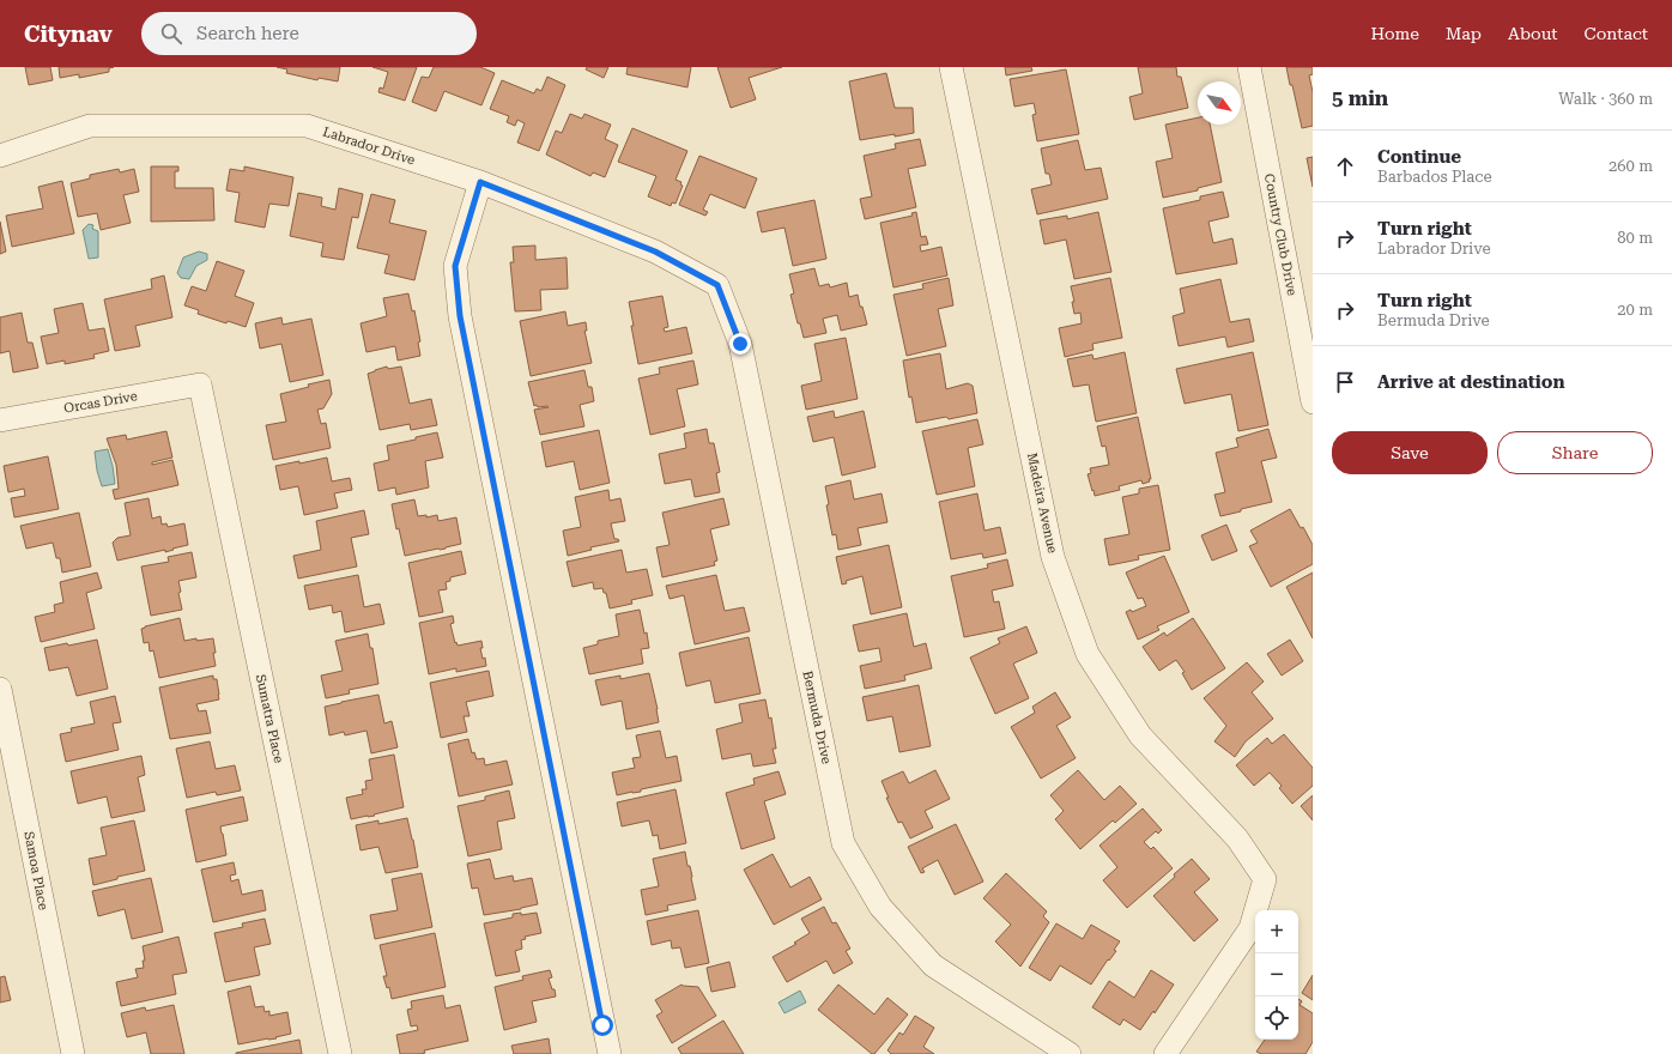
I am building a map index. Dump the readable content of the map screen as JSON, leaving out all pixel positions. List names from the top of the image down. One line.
{"streets":{"street":["Labrador Drive","Country Club Drive","Orcas Drive","Madeira Avenue","Bermuda Drive","Sumatra Place","Samoa Place"]},"crossings":[["Labrador Drive","Bermuda Drive"],["Orcas Drive","Sumatra Place"]],"north":"bottom right","page":{"header":"Citynav","search":"Search here","nav":["Home","Map","About","Contact"],"heading":["5 min","Walk · 360 m"],"list":[["Continue","Barbados Place","260 m"],["Turn right","Labrador Drive","80 m"],["Turn right","Bermuda Drive","20 m"],"Arrive at destination"],"buttons":["Save","Share"],"map_buttons":["+","−"]}}
